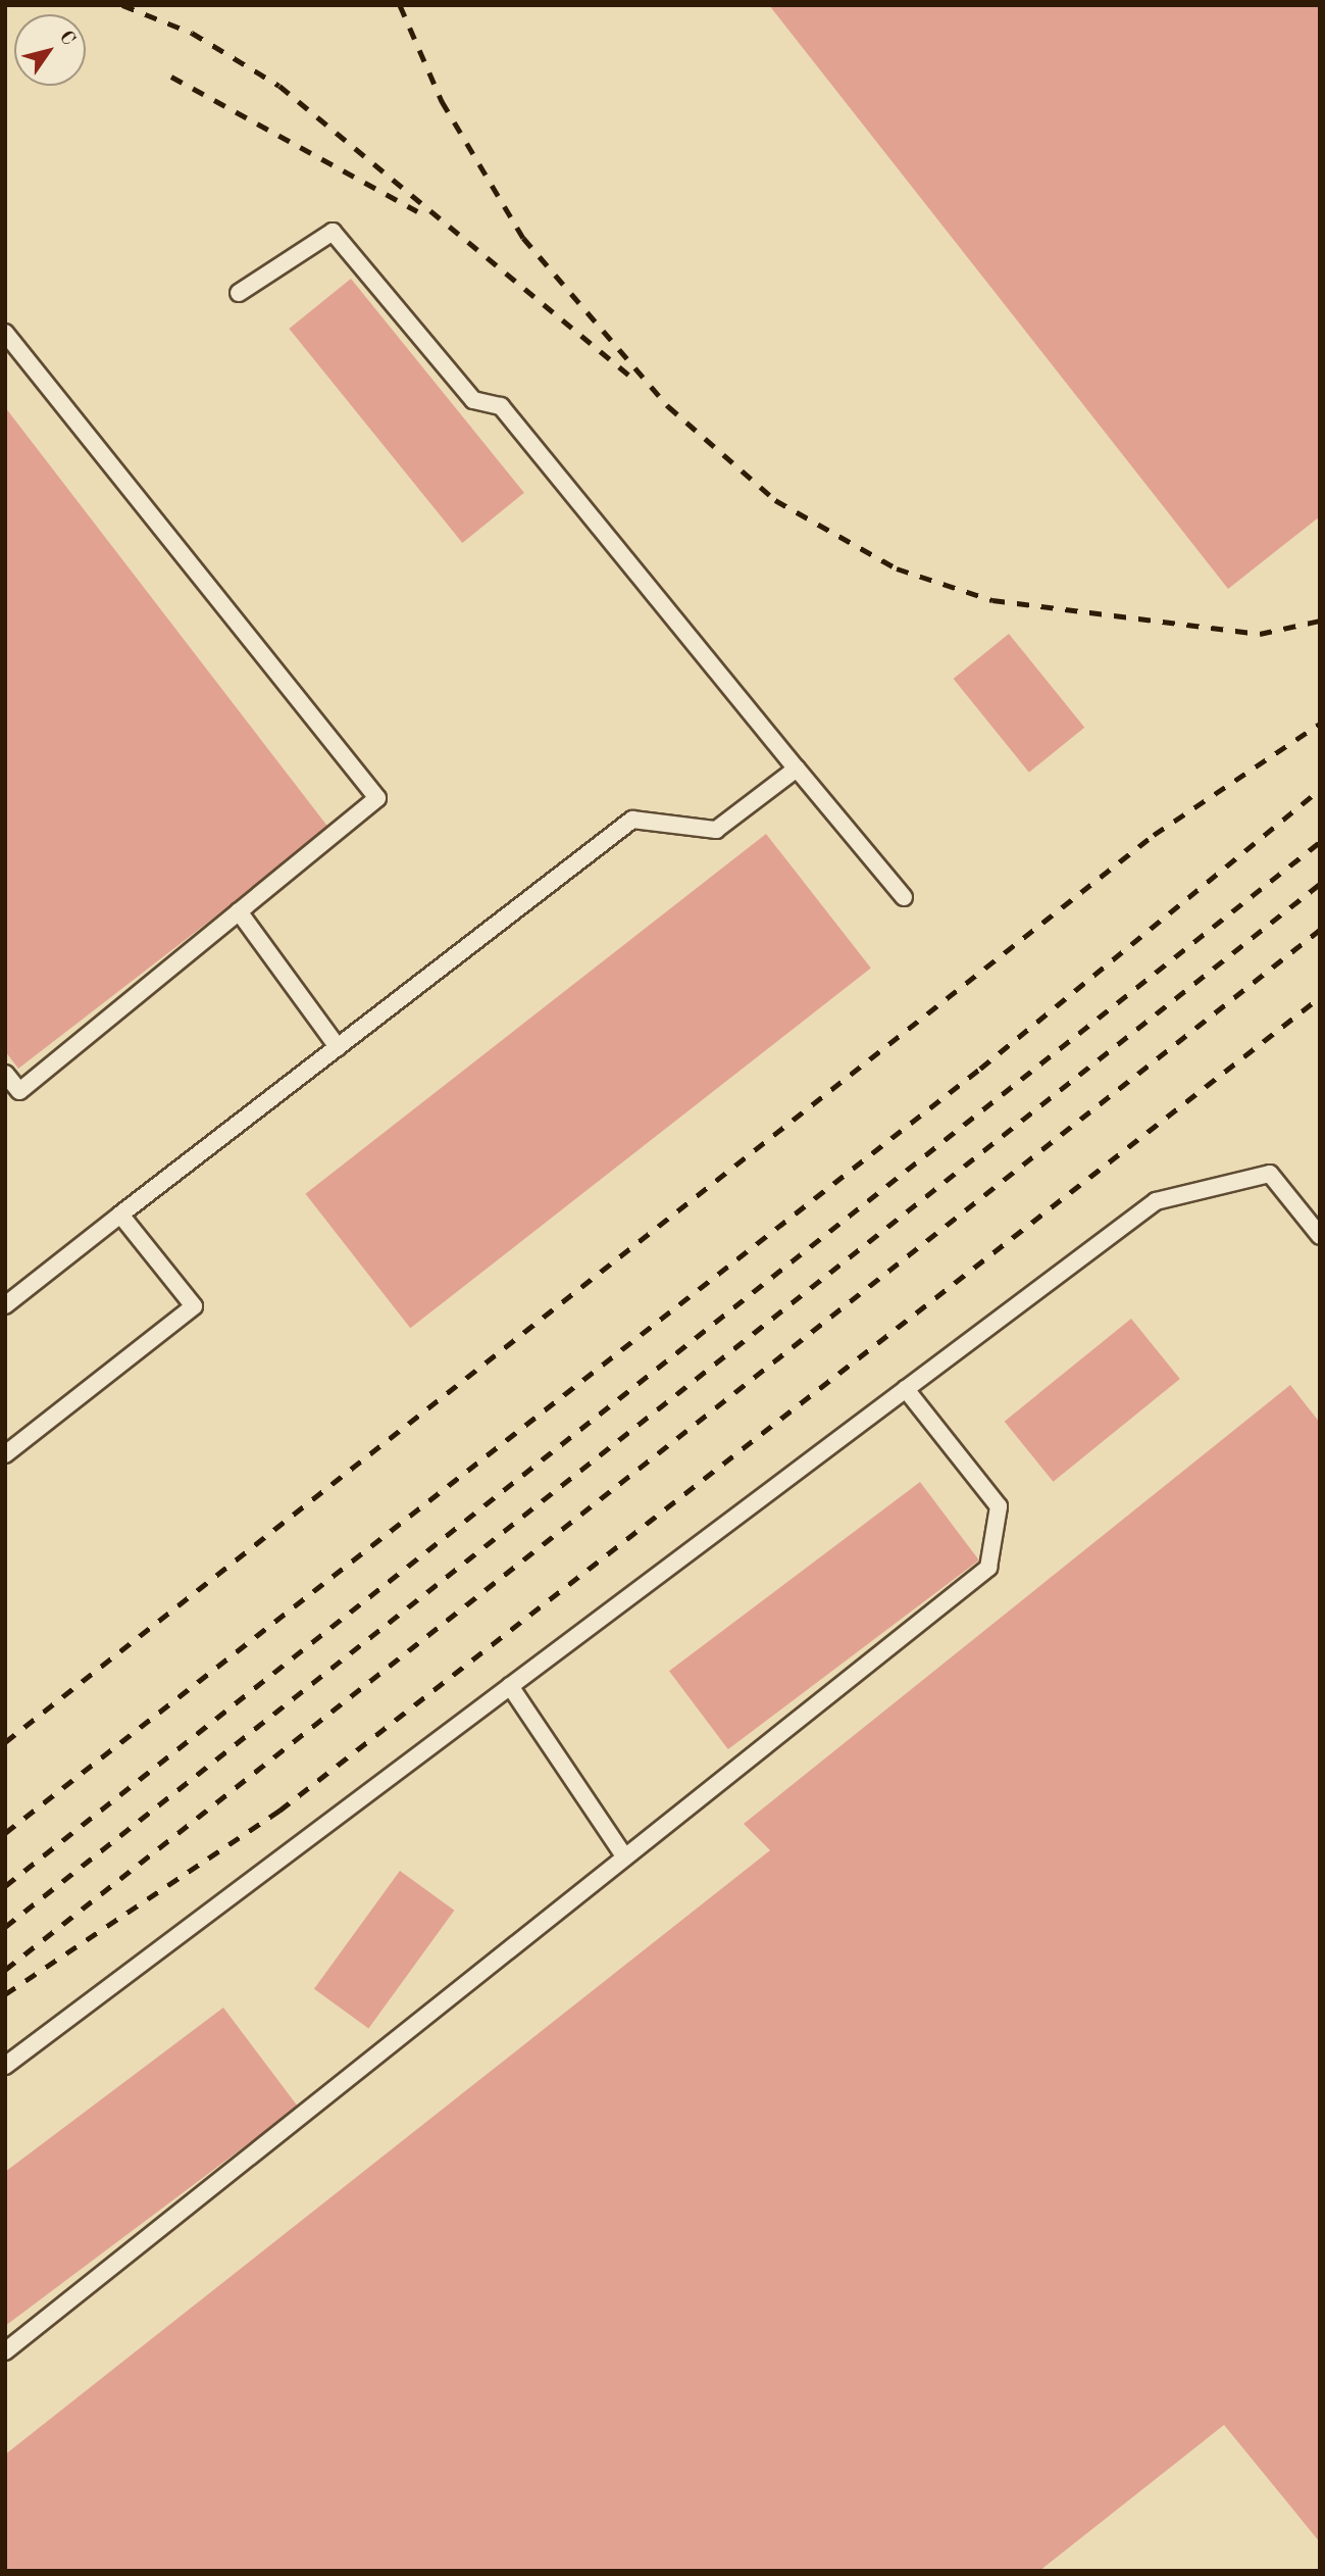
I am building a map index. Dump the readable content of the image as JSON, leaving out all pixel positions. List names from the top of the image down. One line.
{"north":"top right"}
